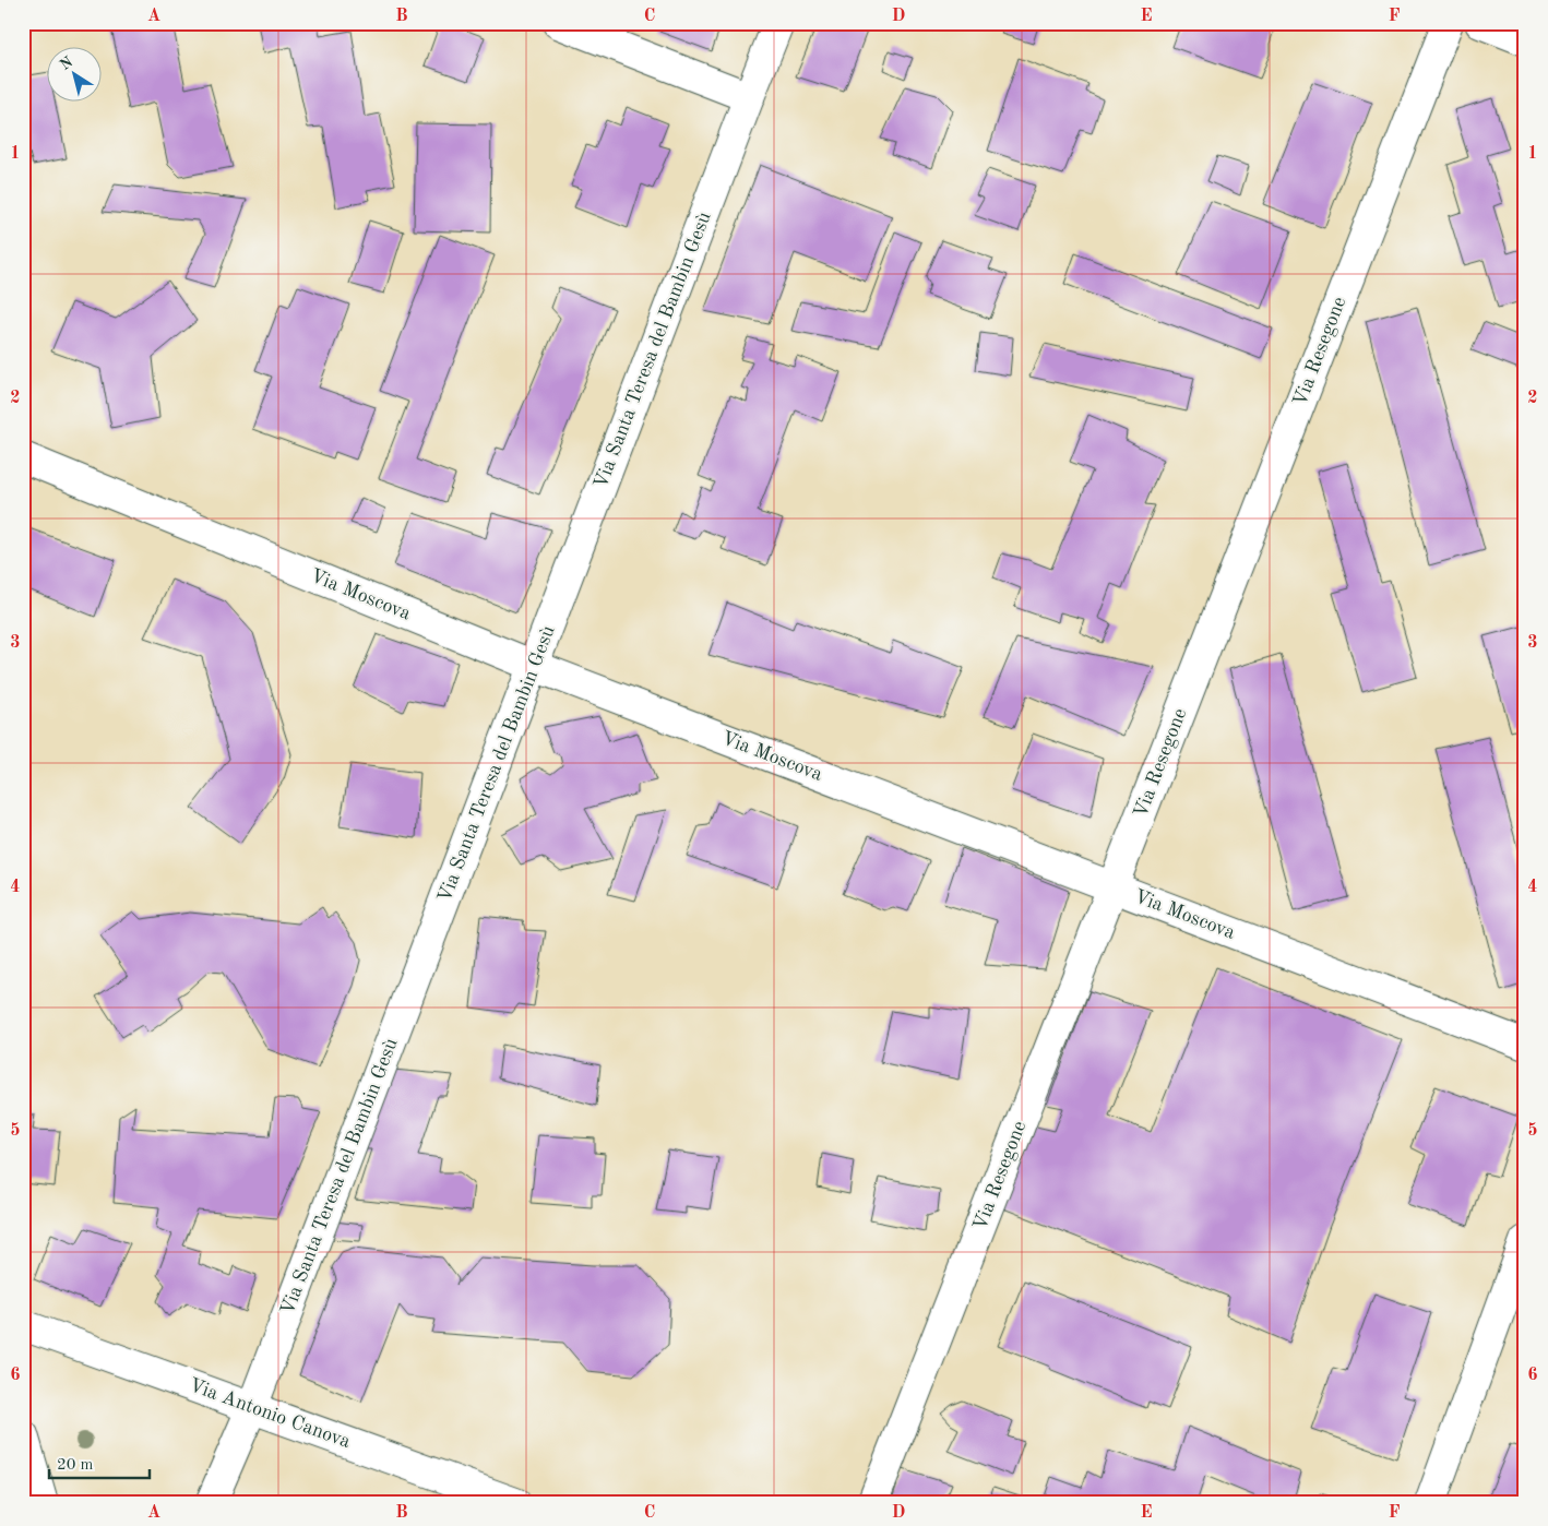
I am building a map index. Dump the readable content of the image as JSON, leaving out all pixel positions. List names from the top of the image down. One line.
{"streets":{"street":["Via Santa Teresa del Bambin Gesù","Via Resegone","Via Moscova","Via Antonio Canova"]},"crossings":[["Via Santa Teresa del Bambin Gesù","Via Moscova"],["Via Santa Teresa del Bambin Gesù","Via Antonio Canova"],["Via Resegone","Via Moscova"]],"scale_bar":"20 m","north":"top left","grid":{"columns":["A","B","C","D","E","F"],"rows":["1","2","3","4","5","6"]}}
